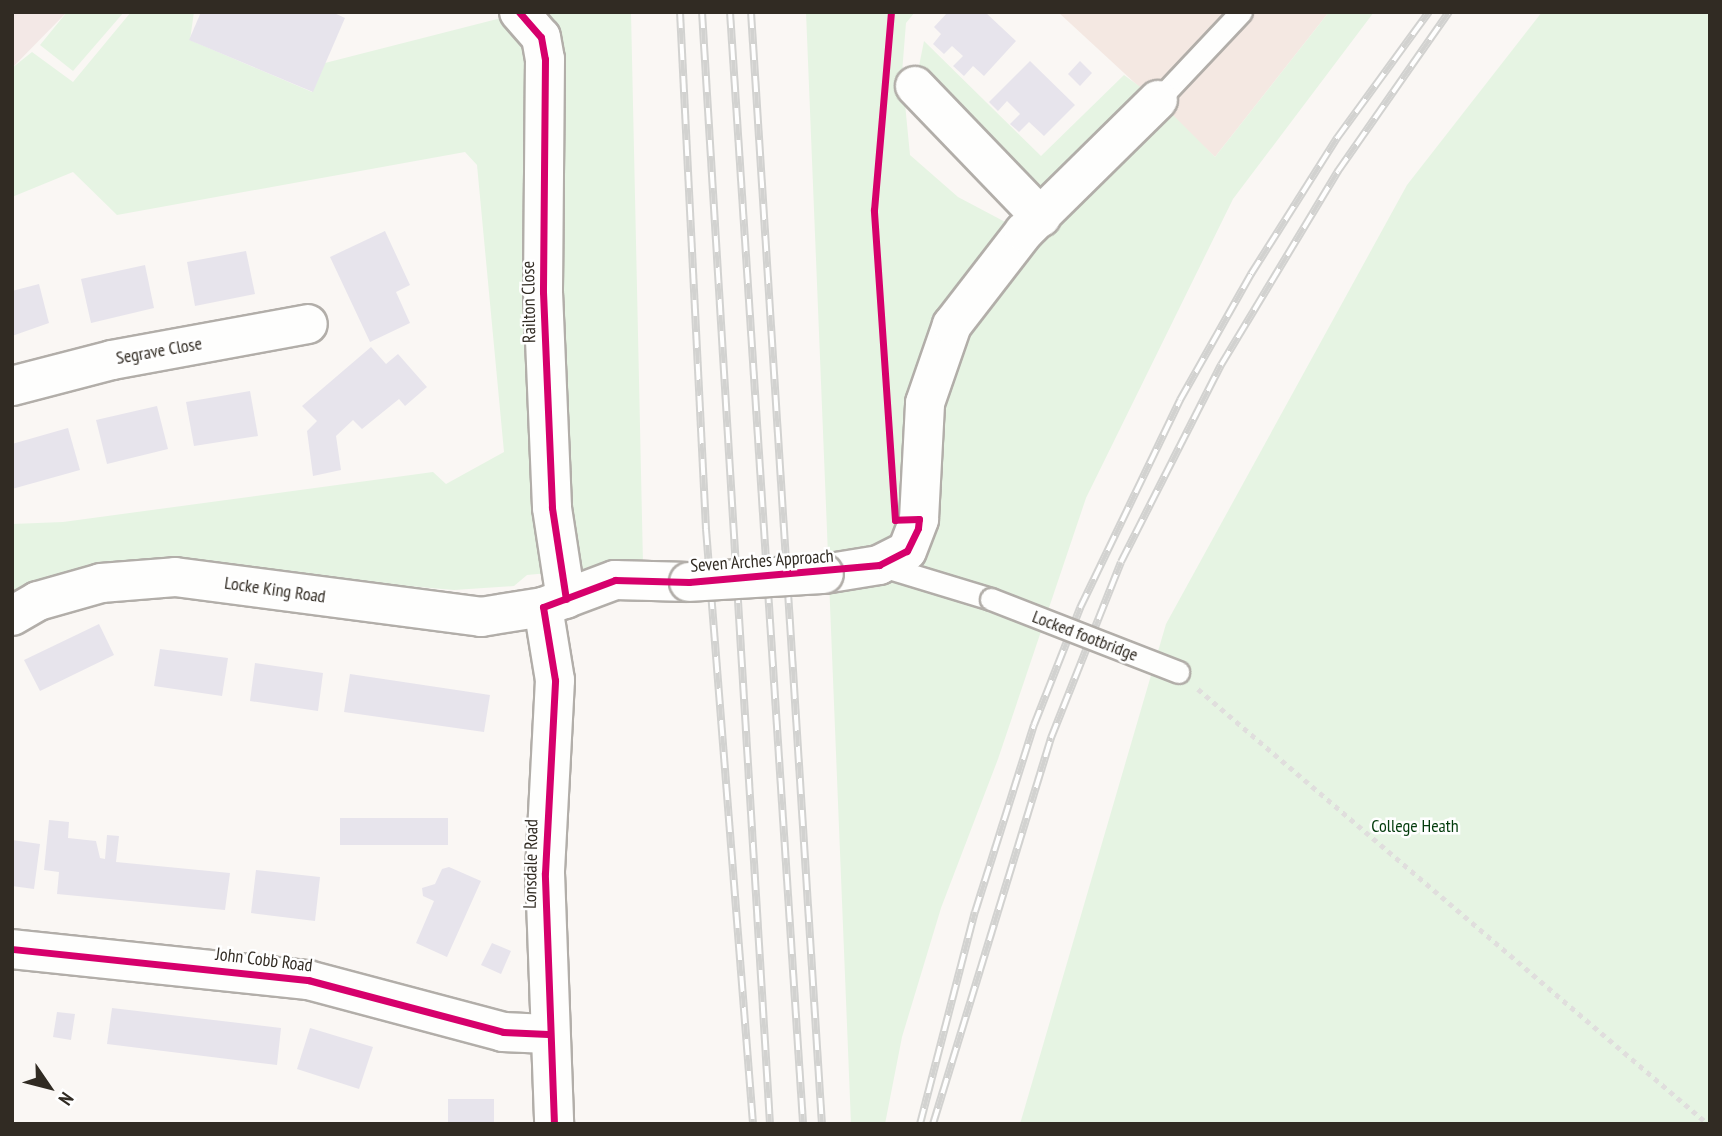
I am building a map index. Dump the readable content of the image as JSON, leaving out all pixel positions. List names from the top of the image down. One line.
{"streets":{"street":["Railton Close","Segrave Close","Seven Arches Approach","Locke King Road","Lonsdale Road","John Cobb Road"],"lane":["Locked footbridge"]},"crossings":[["Railton Close","Seven Arches Approach"],["Railton Close","Locke King Road"],["Railton Close","Lonsdale Road"],["Seven Arches Approach","Locke King Road"],["Seven Arches Approach","Locked footbridge"],["Seven Arches Approach","Lonsdale Road"],["Locke King Road","Lonsdale Road"],["Lonsdale Road","John Cobb Road"]],"parks":["College Heath"],"north":"bottom right"}
